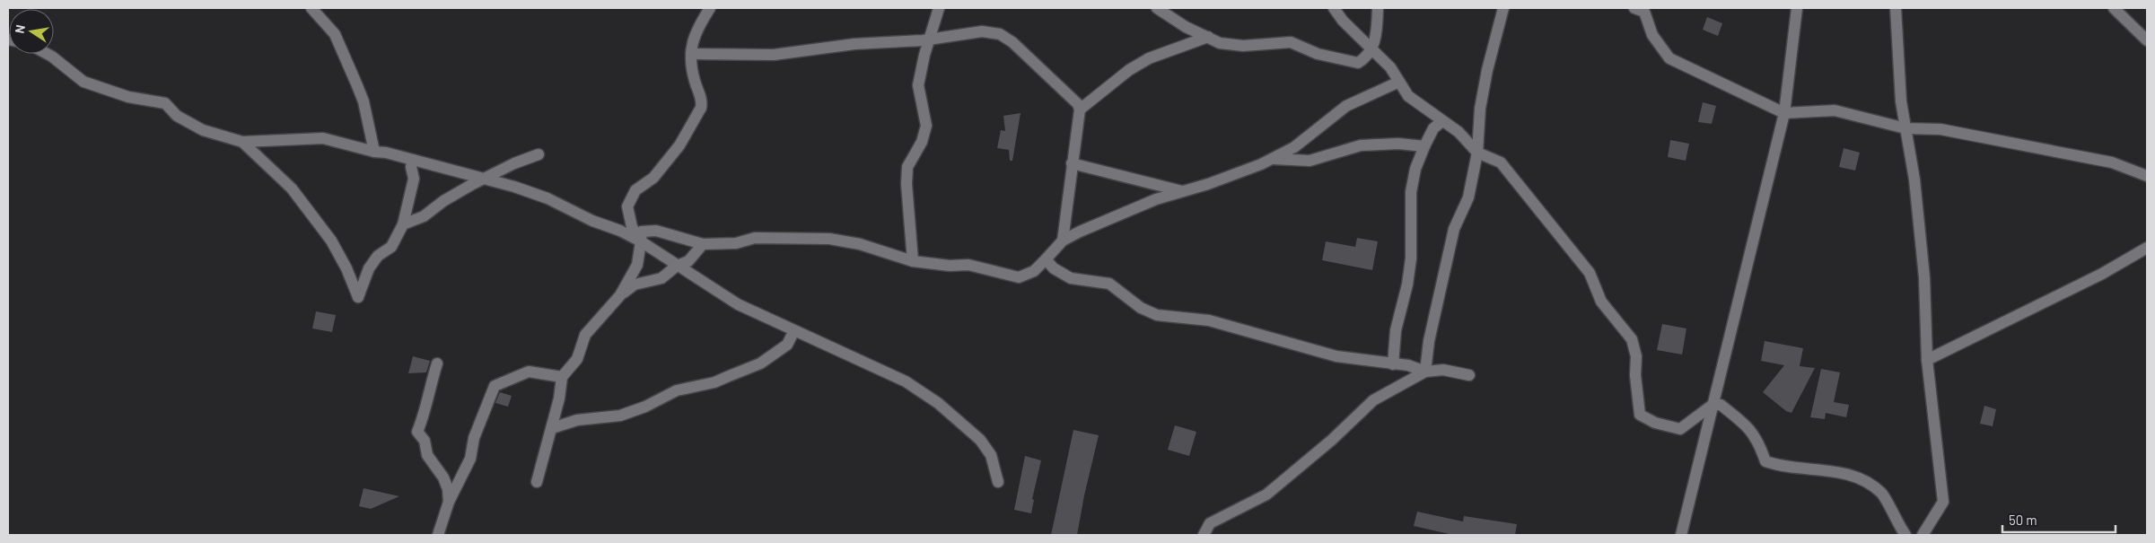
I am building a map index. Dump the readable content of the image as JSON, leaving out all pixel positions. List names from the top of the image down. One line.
{"scale_bar":"50 m","north":"left"}
